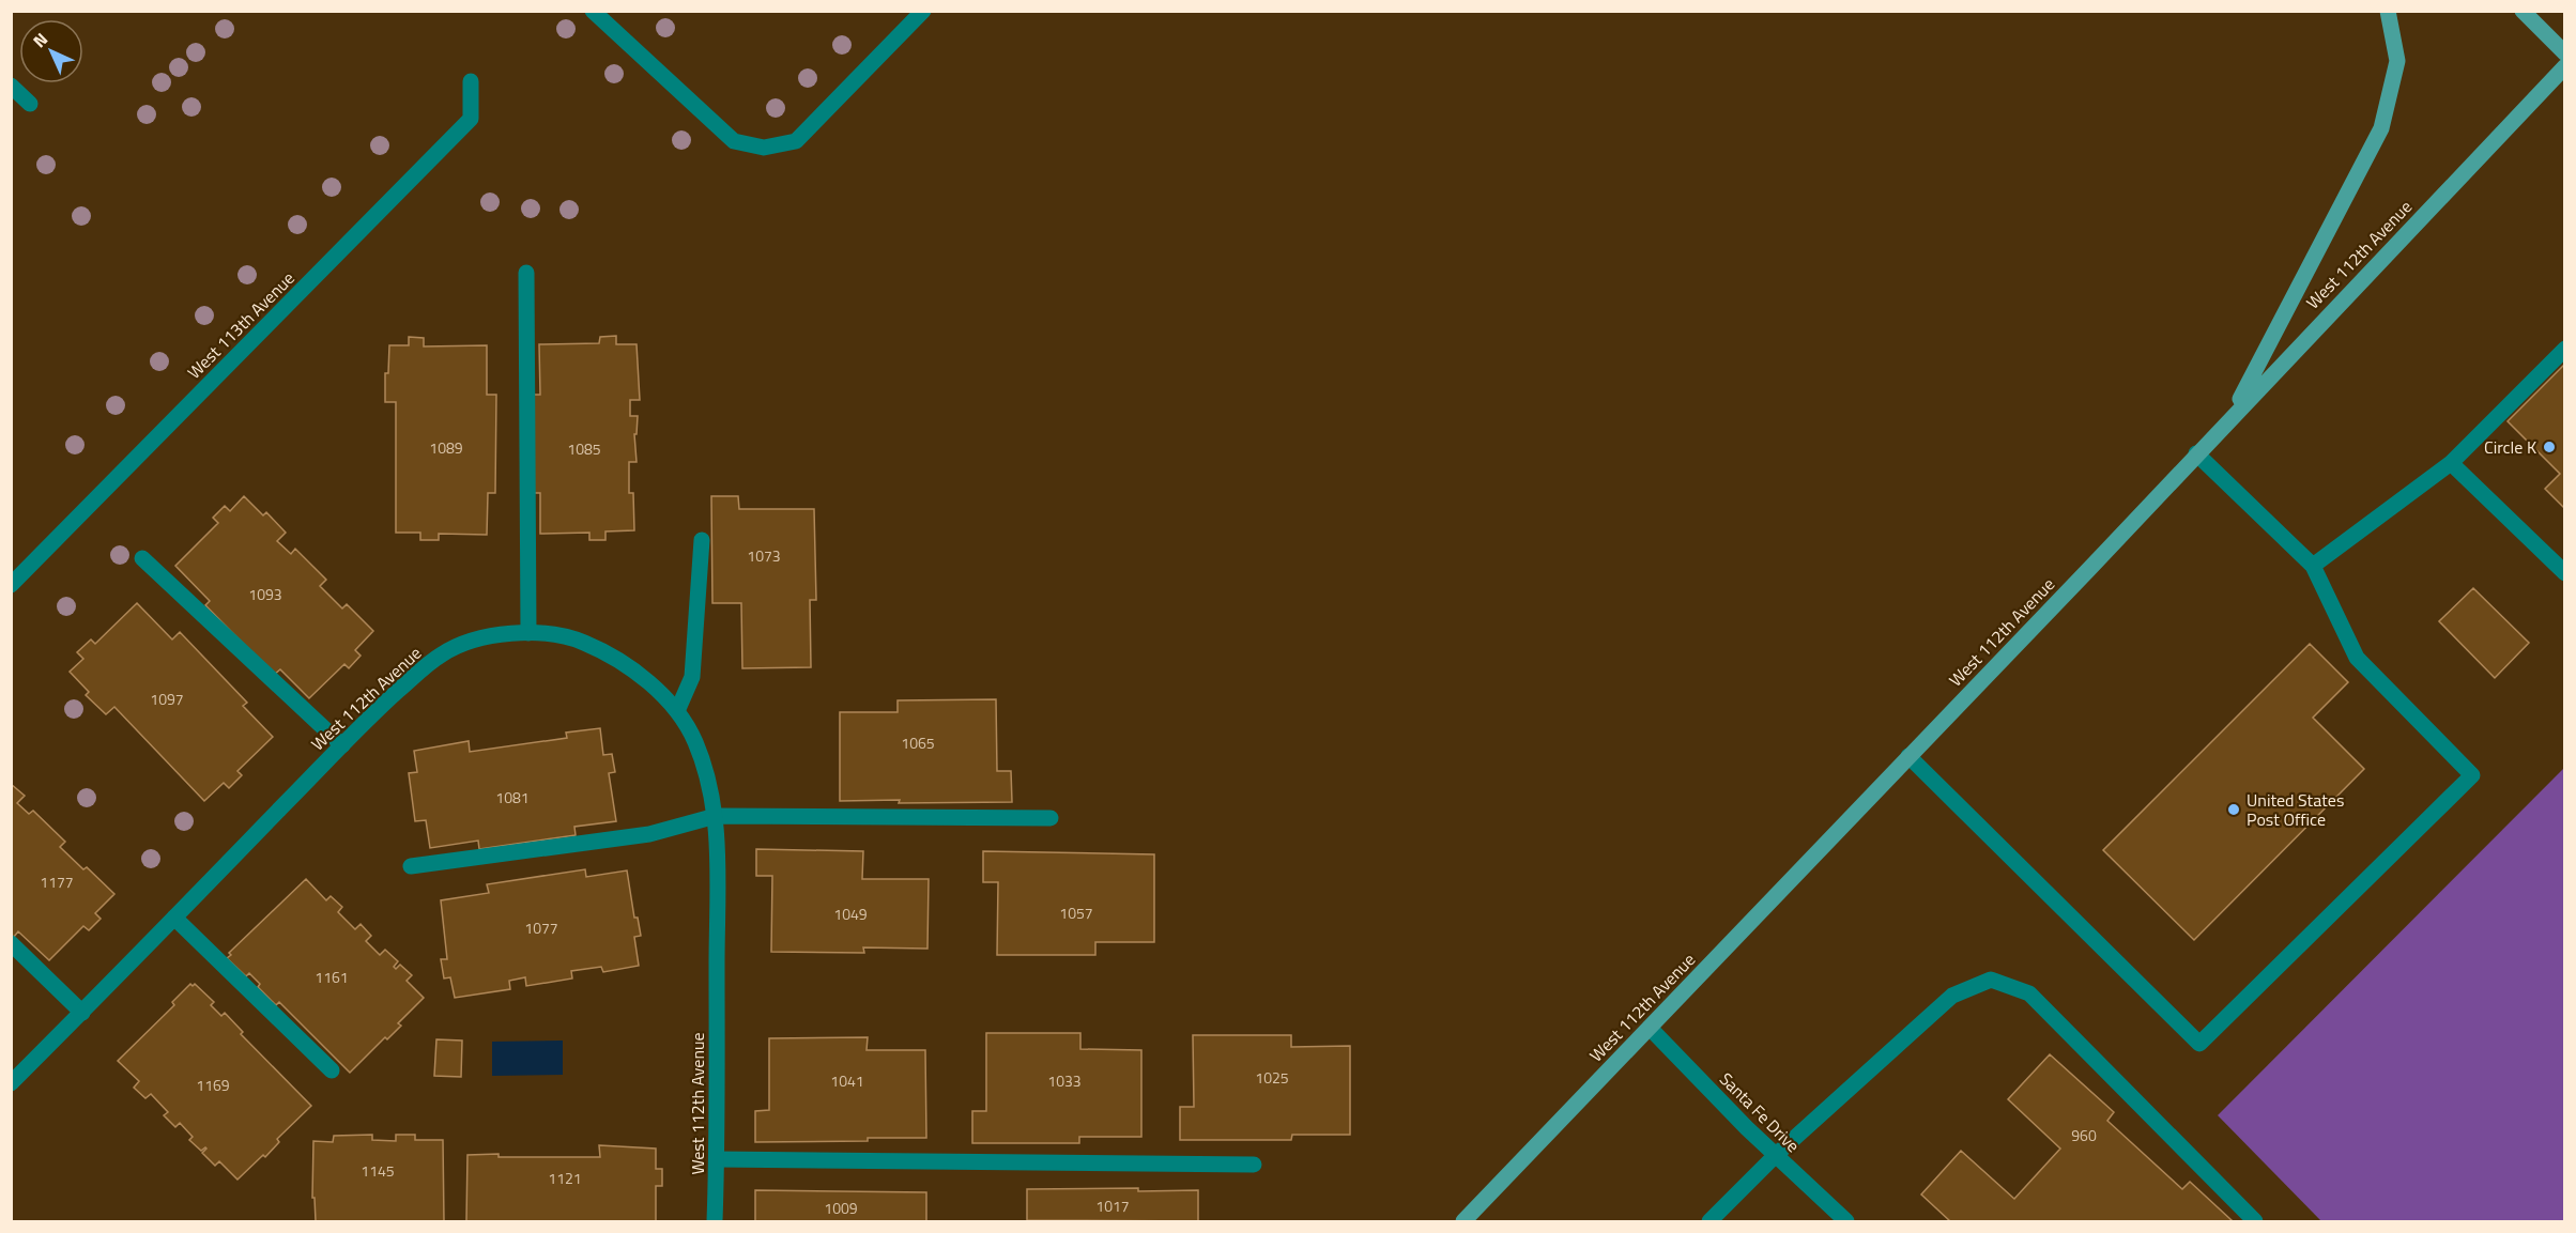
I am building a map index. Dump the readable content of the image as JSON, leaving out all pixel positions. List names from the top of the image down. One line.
{"streets":{"main road":["West 112th Avenue"],"street":["West 113th Avenue","Santa Fe Drive"]},"crossings":[["West 112th Avenue","Santa Fe Drive"]],"places":["Circle K","United States Post Office"],"house_numbers":["1089","1085","1073","1093","1097","1065","1081","1177","1057","1049","1077","1161","1025","1041","1033","1169","960","1145","1121","1017","1009"],"north":"top left"}
